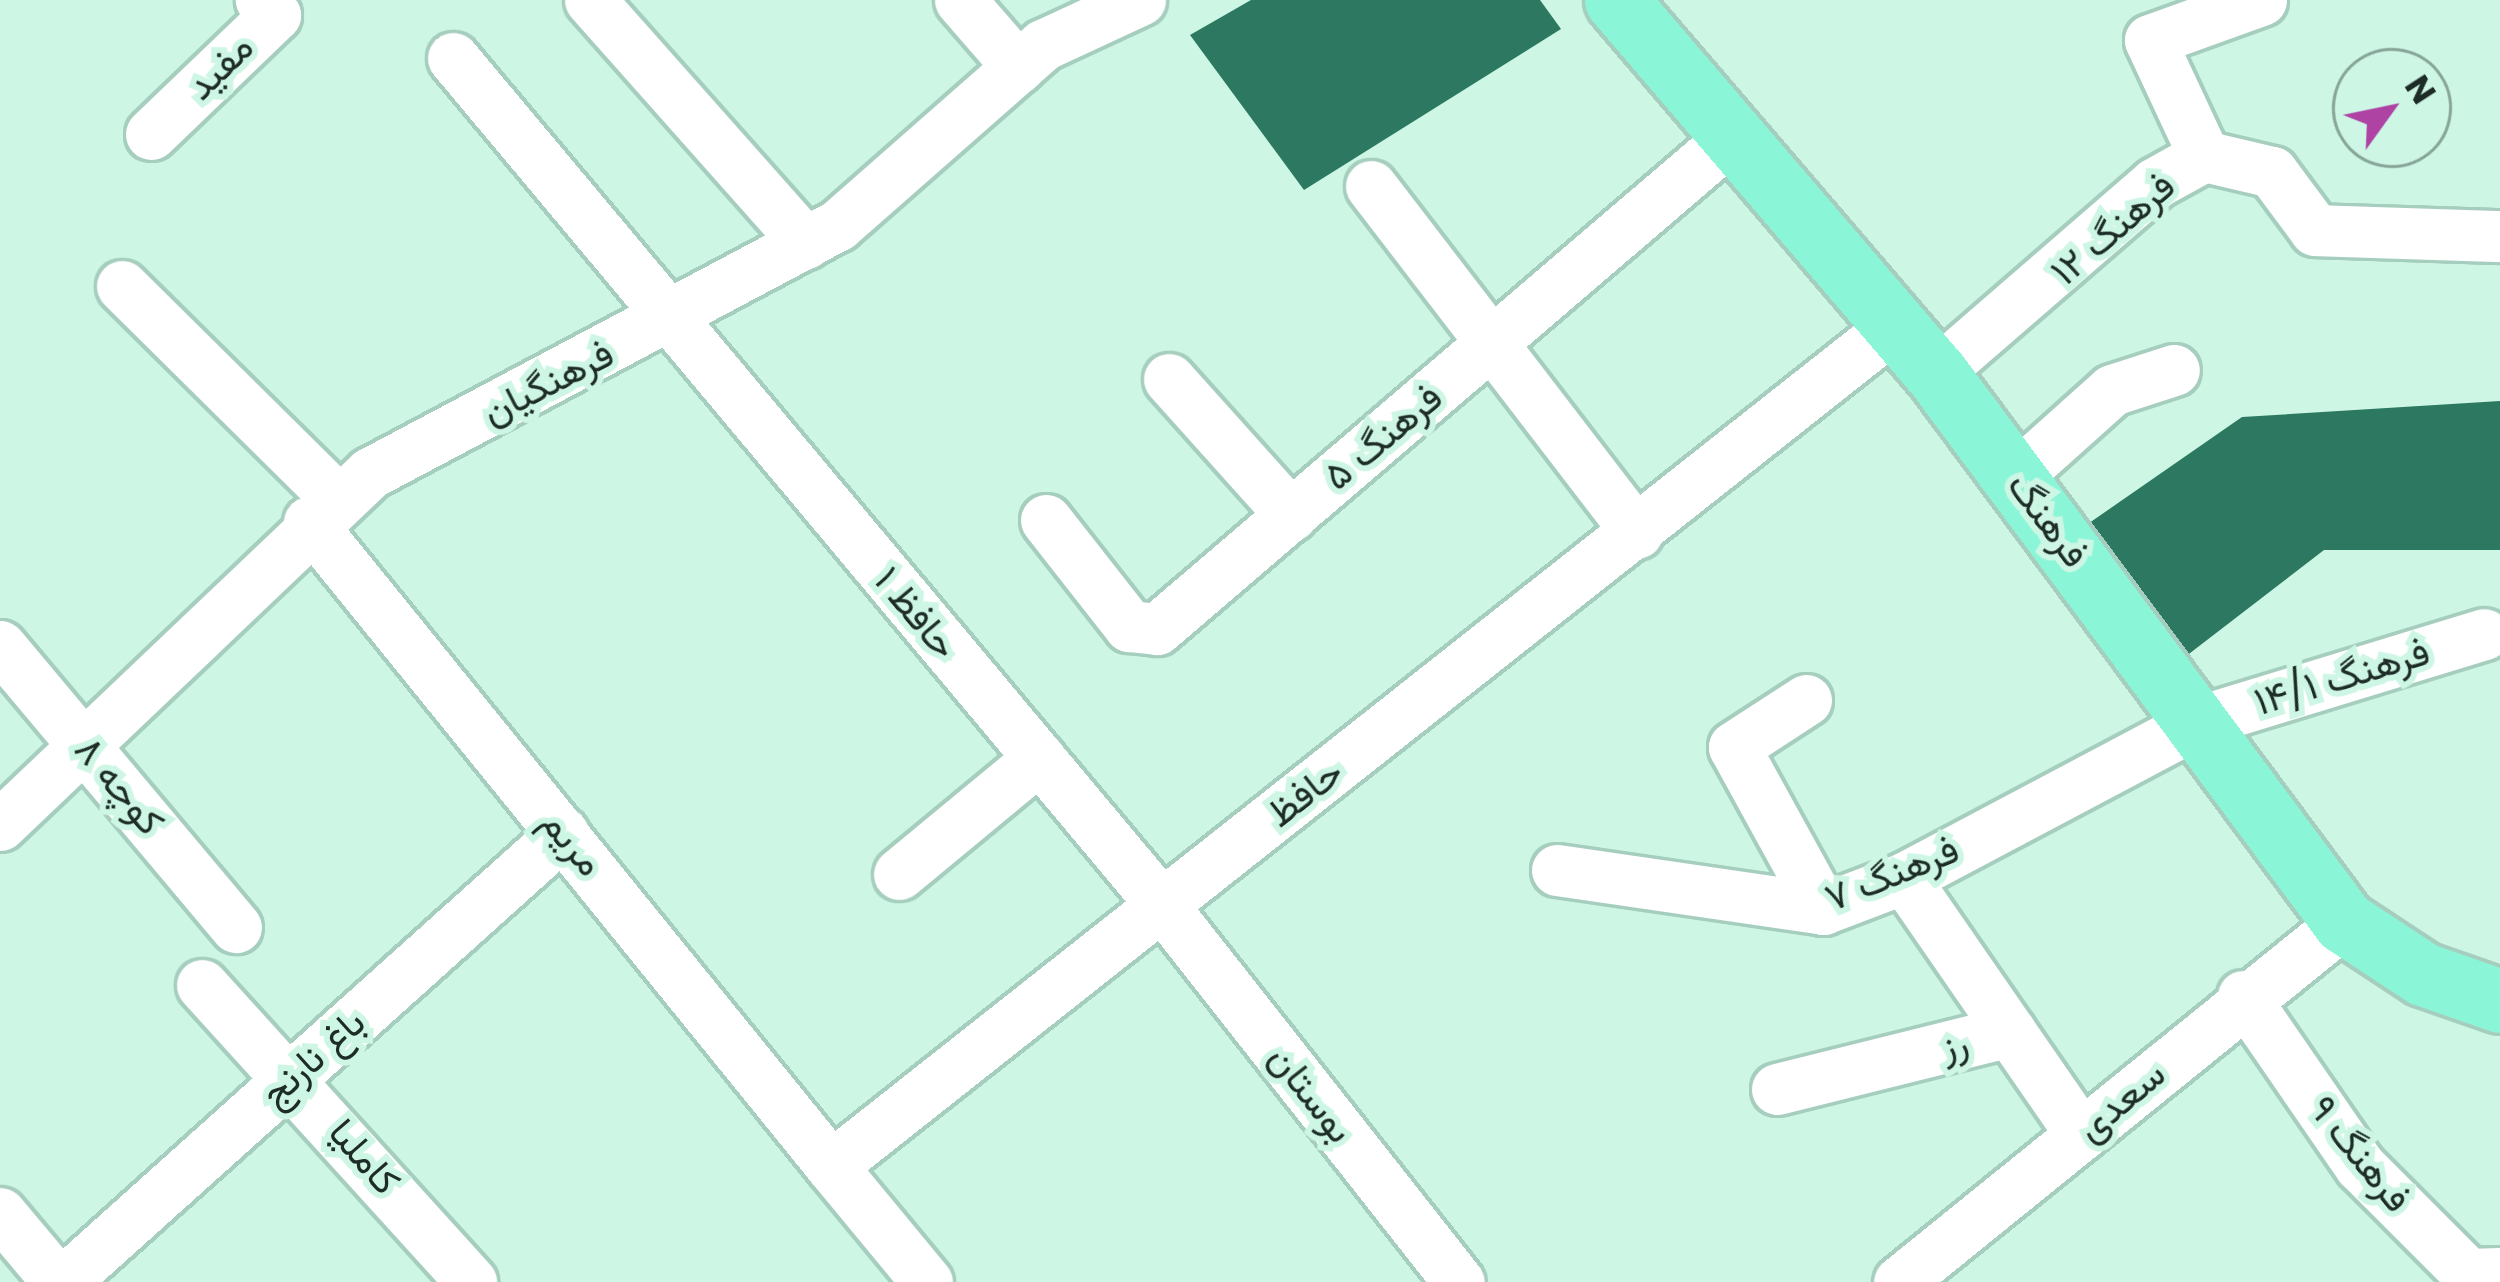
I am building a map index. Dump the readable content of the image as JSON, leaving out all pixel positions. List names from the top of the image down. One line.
{"streets":{"main road":["فرهنگ"],"street":["مفید","فرهنگ ١٢","فرهنگیان","فرهنگ ۵","حافظ ۱","فرهنگ ۱۴/۱","کوچه ۸","حافظ","مریم","فرهنگ ۷","رز","باغ نارنج","بوستان","سعدی","فرهنگ ۹","کاملیا"]},"crossings":[["فرهنگ ١٢","فرهنگ"],["فرهنگیان","حافظ ۱"],["فرهنگیان","کوچه ۸"],["فرهنگیان","مریم"],["فرهنگ ۵","فرهنگ"],["فرهنگ","فرهنگ ۱۴/۱"],["فرهنگ","حافظ"],["فرهنگ","فرهنگ ۷"],["فرهنگ","سعدی"],["حافظ ۱","حافظ"],["حافظ ۱","بوستان"],["فرهنگ ۱۴/۱","فرهنگ ۷"],["حافظ","مریم"],["حافظ","بوستان"],["مریم","باغ نارنج"],["رز","سعدی"],["باغ نارنج","کاملیا"],["سعدی","فرهنگ ۹"]],"north":"top right"}
